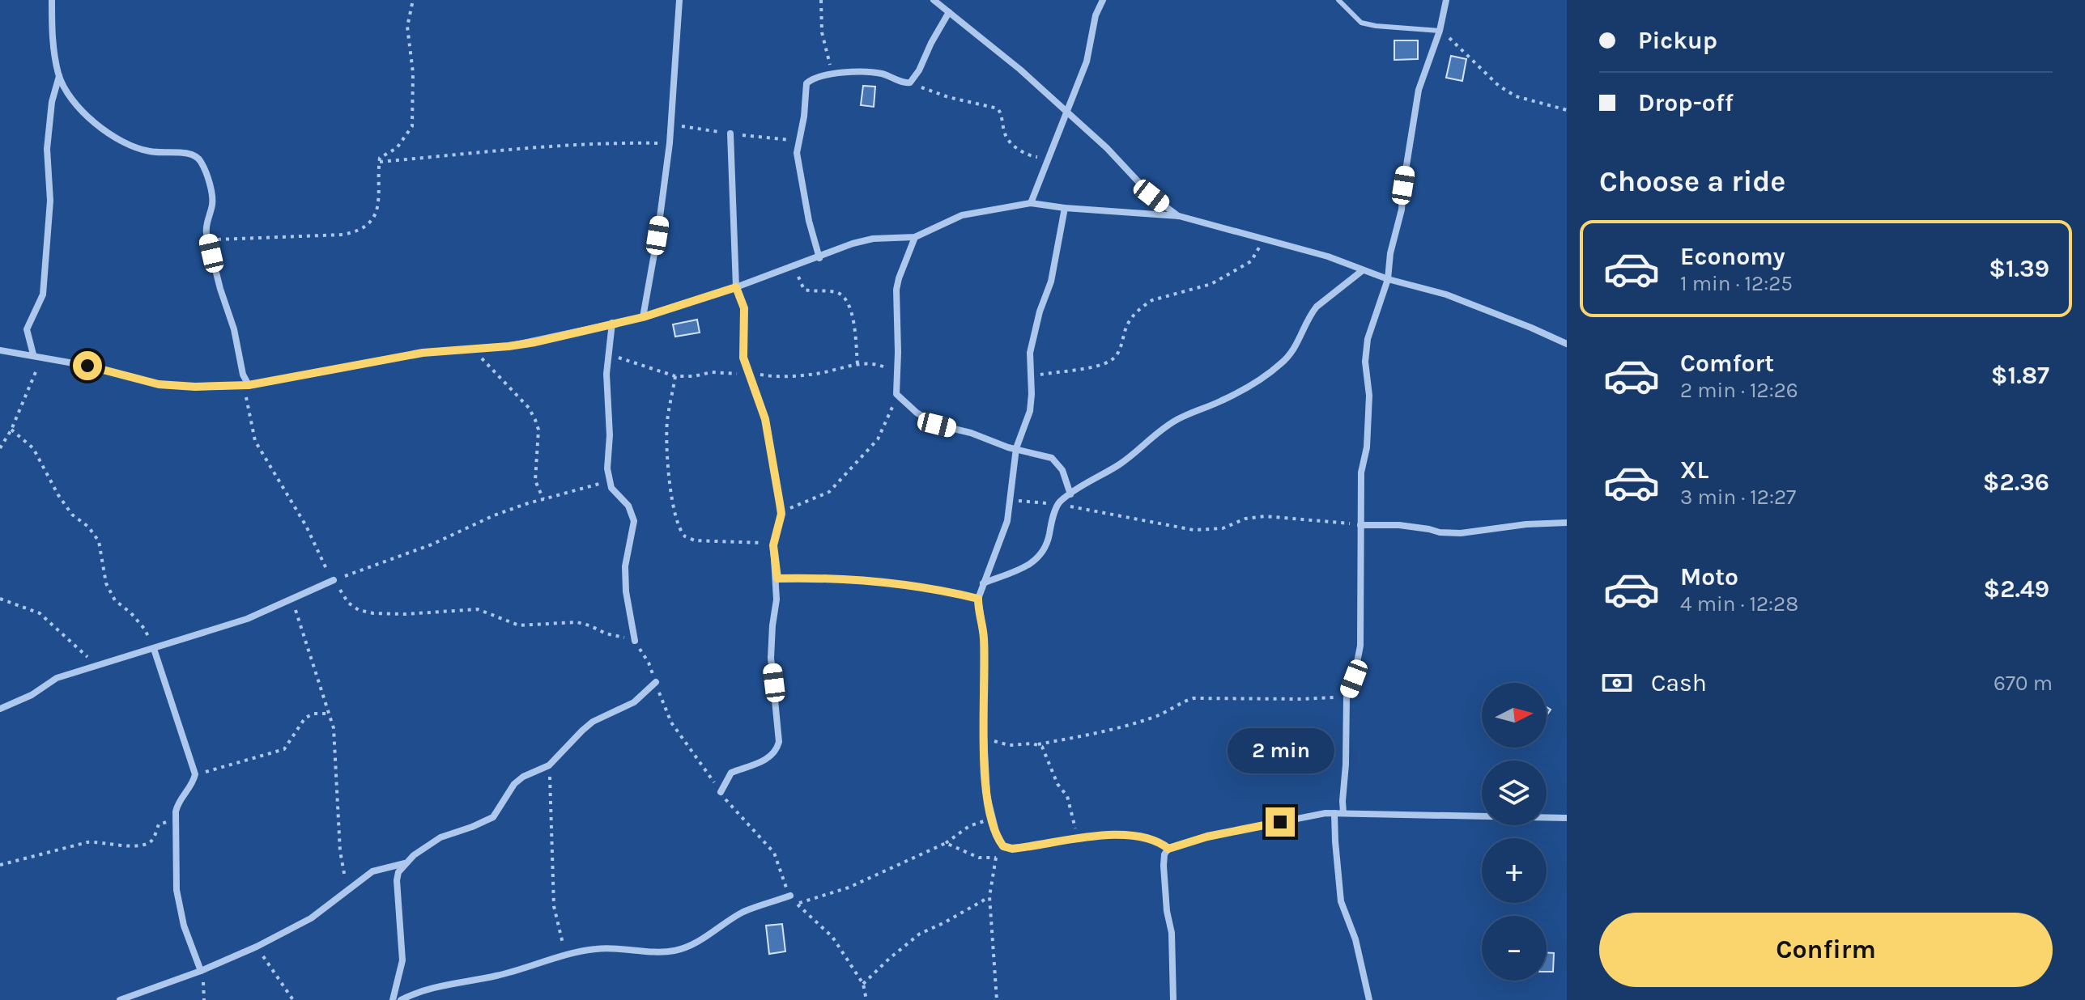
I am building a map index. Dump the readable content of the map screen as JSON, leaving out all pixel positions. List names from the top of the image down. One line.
{"north":"right","page":{"banner":["Pickup","Drop-off"],"heading":"Choose a ride","list":[{"name":"Economy","note":"1 min · 12:25","value":"$1.39"},{"name":"Comfort","note":"2 min · 12:26","value":"$1.87"},{"name":"XL","note":"3 min · 12:27","value":"$2.36"},{"name":"Moto","note":"4 min · 12:28","value":"$2.49"}],"pay":["Cash","670 m"],"map_buttons":["+","−"],"bubble":"2 min","buttons":"Confirm"}}
